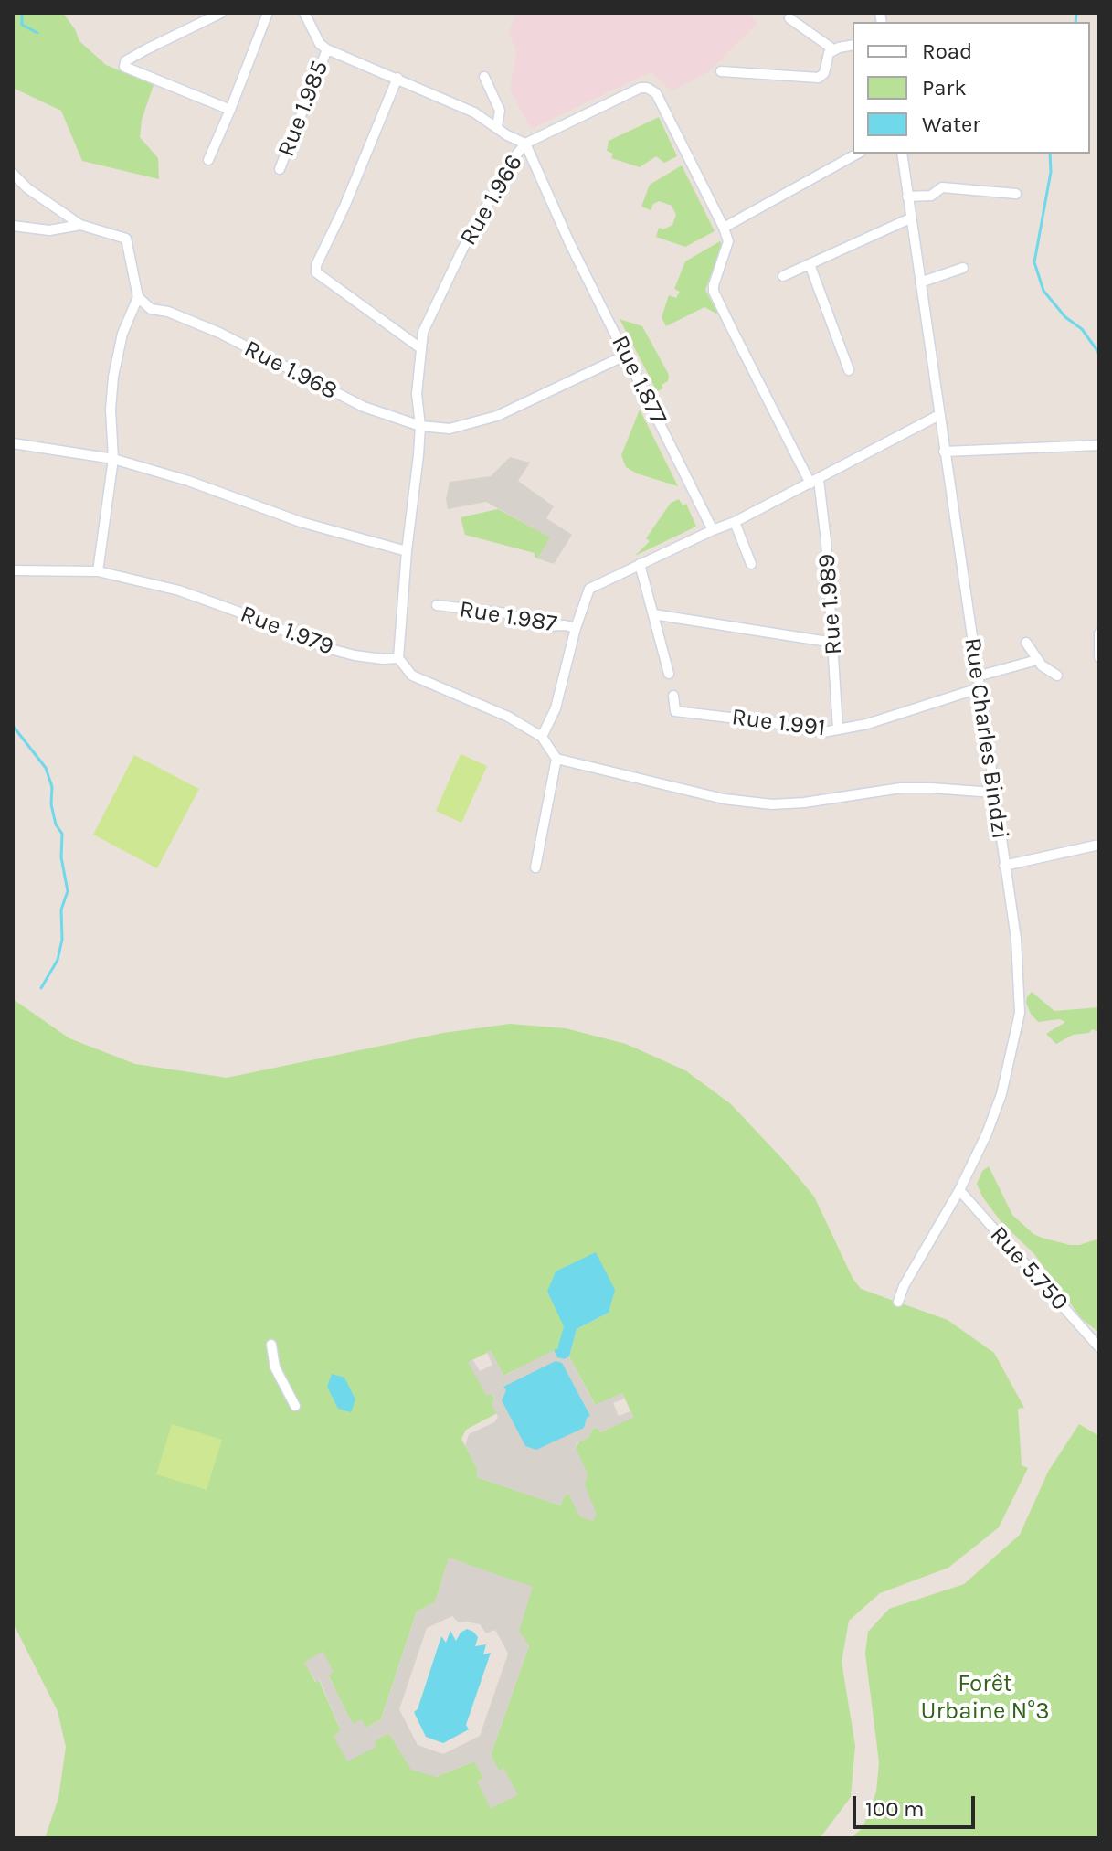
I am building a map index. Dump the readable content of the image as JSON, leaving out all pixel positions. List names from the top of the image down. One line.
{"streets":{"street":["Rue 1.985","Rue 1.966","Rue 1.968","Rue 1.877","Rue 1.989","Rue 1.987","Rue 1.979","Rue 1.991","Rue Charles Bindzi","Rue 5.750"]},"crossings":[["Rue 1.985","Rue 1.966"],["Rue 1.966","Rue 1.968"],["Rue 1.966","Rue 1.877"],["Rue 1.966","Rue 1.979"],["Rue 1.968","Rue 1.877"],["Rue 1.877","Rue 1.987"],["Rue 1.989","Rue 1.991"],["Rue 1.991","Rue Charles Bindzi"],["Rue Charles Bindzi","Rue 5.750"]],"parks":["Forêt Urbaine N°3"],"legend":["Road","Park","Water"],"scale_bar":"100 m"}
